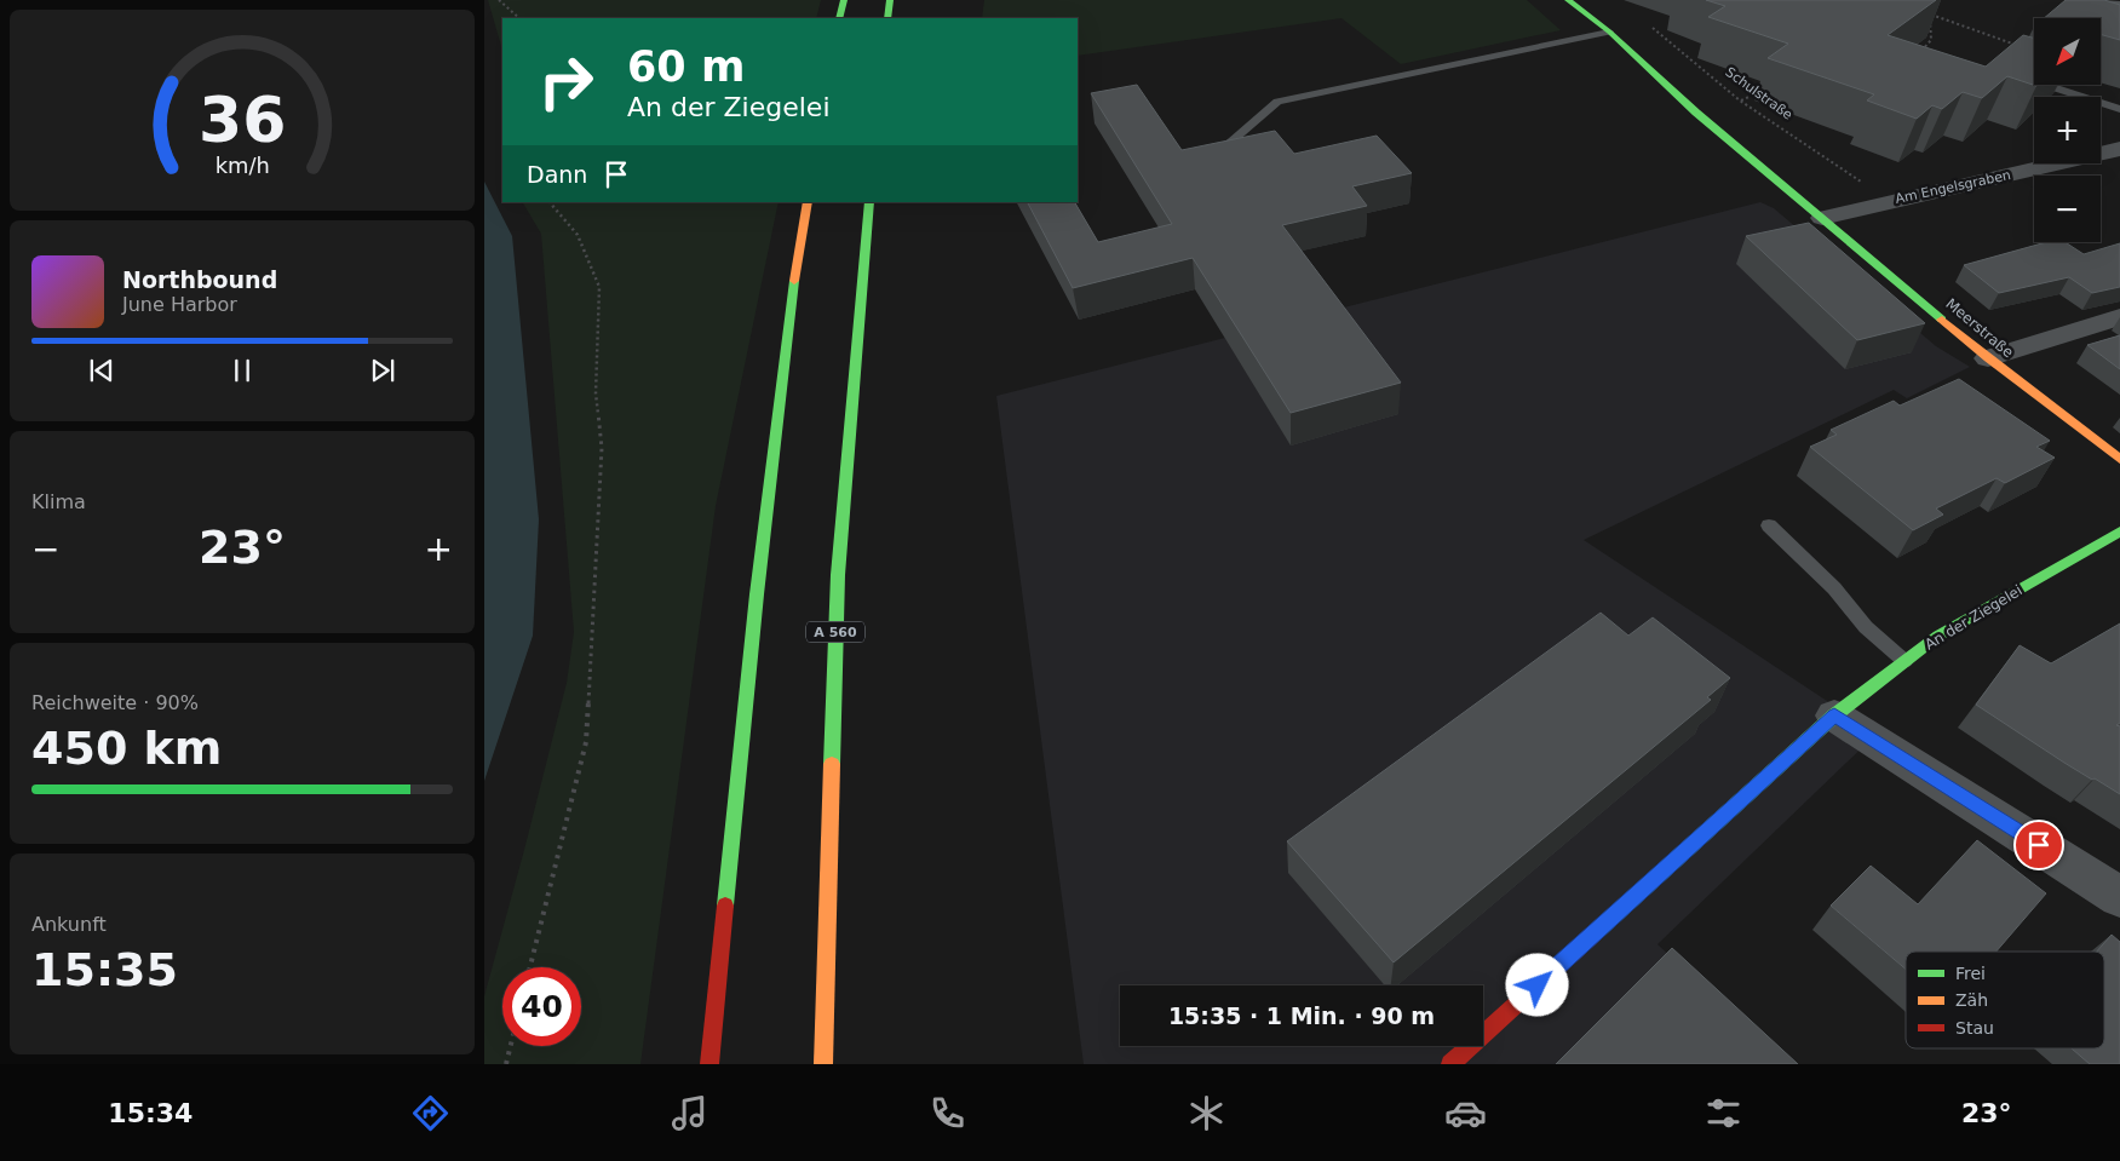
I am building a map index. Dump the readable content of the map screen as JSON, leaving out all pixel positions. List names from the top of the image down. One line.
{"streets":{"main road":["Meerstraße","An der Ziegelei","A 560"],"street":["Am Engelsgraben"],"path":["Schulstraße"]},"crossings":[["Schulstraße","Am Engelsgraben"],["Am Engelsgraben","Meerstraße"]],"legend":["Frei","Zäh","Stau"],"north":"bottom left","page":{"map_buttons":["+","−"],"turn":["60 m","An der Ziegelei"],"then":"Dann","song":["Northbound","June Harbor"],"tile":["Klima",["Reichweite · 90%","450 km"],["Ankunft","15:35"]],"heat":["−","23°","+"],"limit":"40","trip":"15:35 · 1 Min. · 90 m","tabs":["15:34","23°"],"gauge":["36","km/h"]}}
